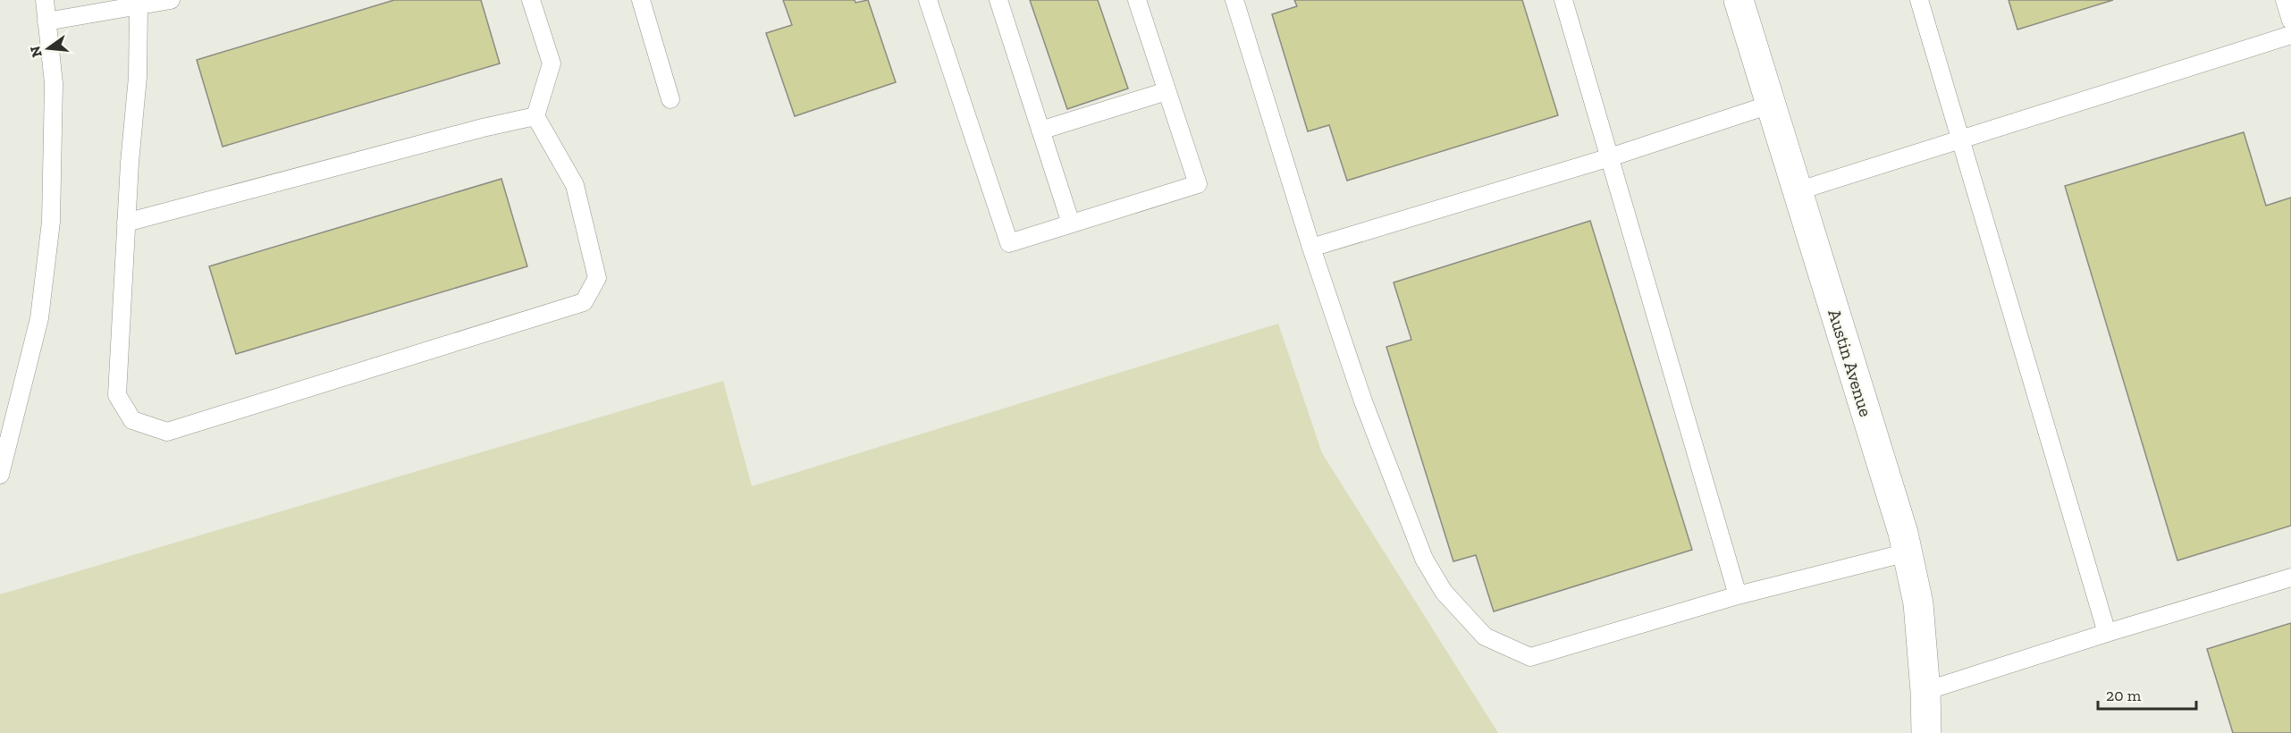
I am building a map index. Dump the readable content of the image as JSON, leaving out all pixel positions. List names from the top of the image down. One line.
{"streets":{"street":["Austin Avenue"]},"scale_bar":"20 m","north":"left"}
